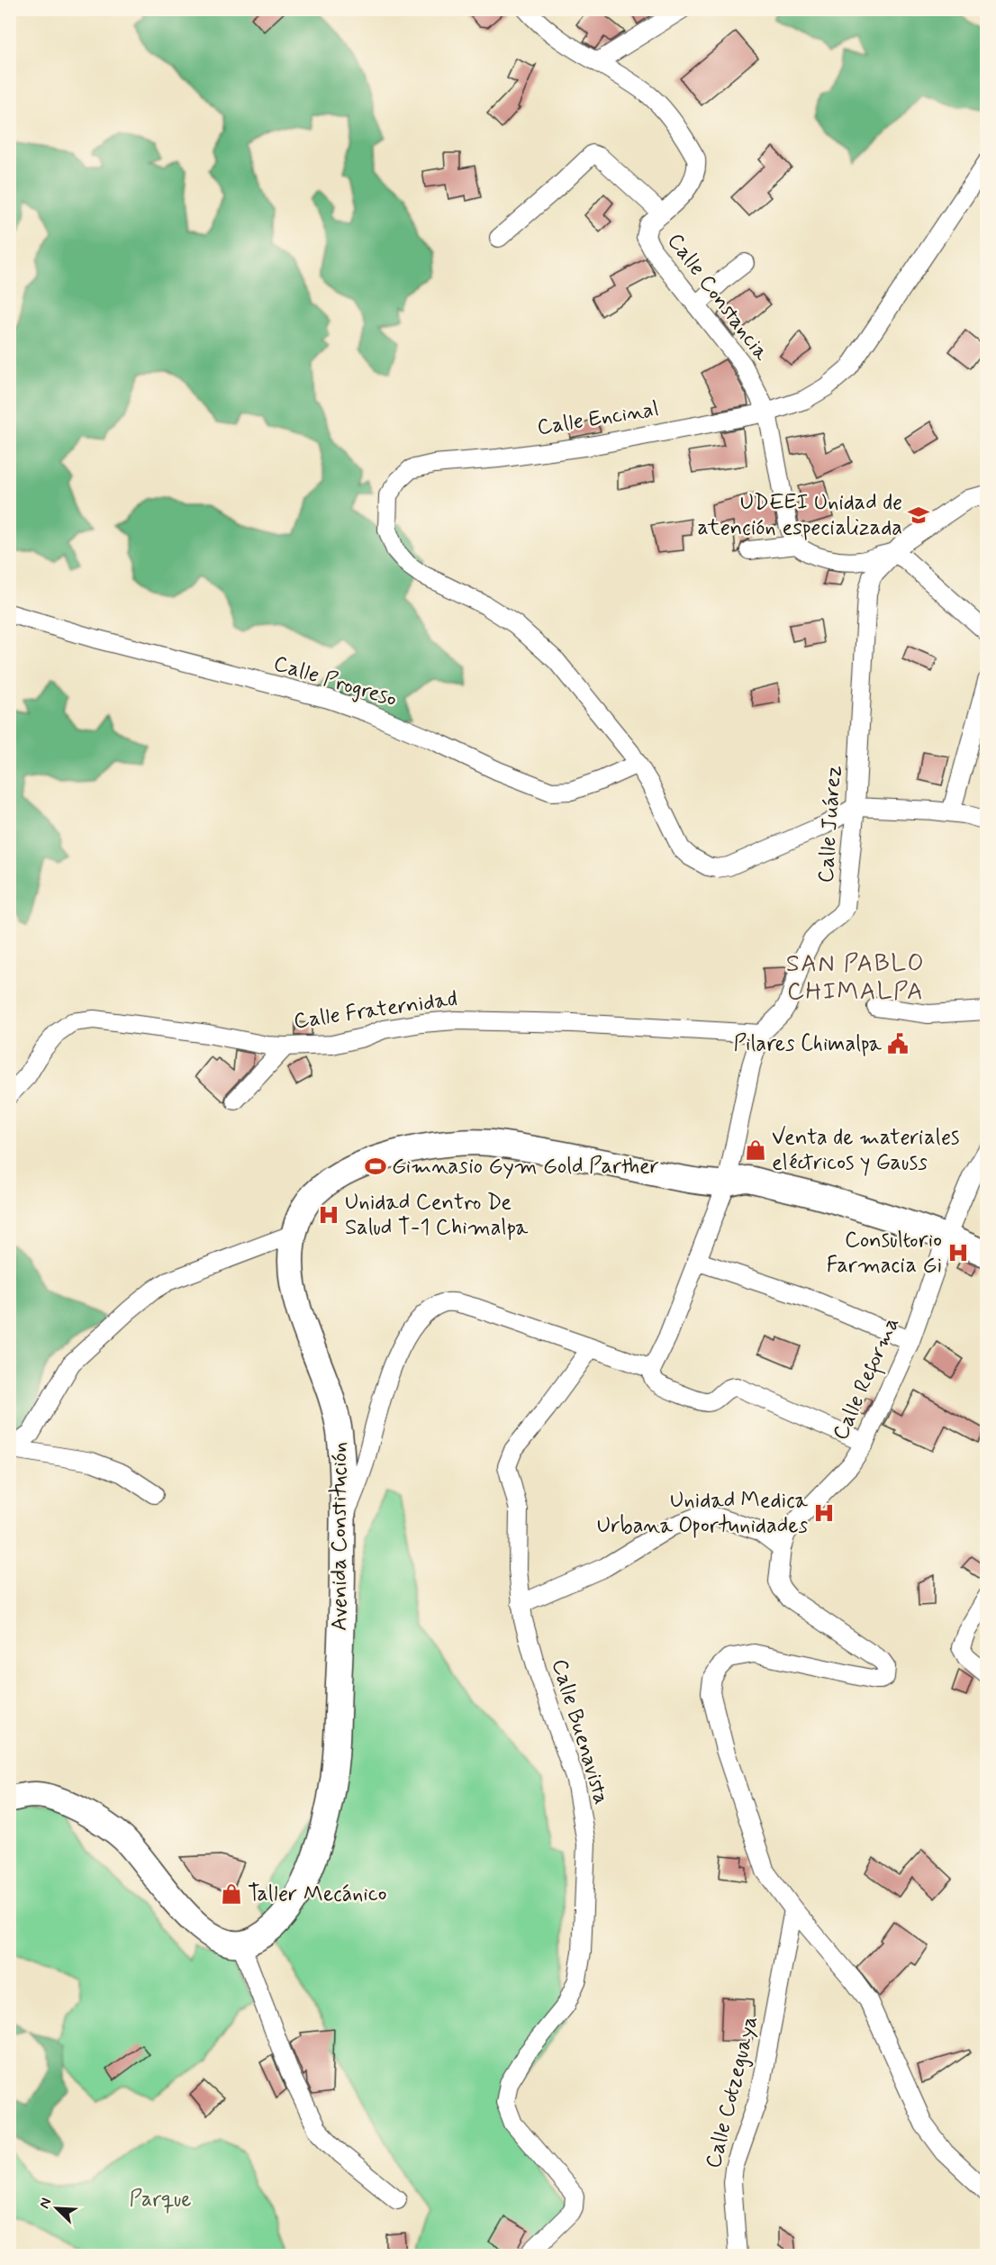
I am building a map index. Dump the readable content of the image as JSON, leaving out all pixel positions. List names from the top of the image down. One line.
{"streets":{"main road":["Avenida Constitución"],"street":["Calle Constancia","Calle Encinal","Calle Progreso","Calle Juárez","Calle Fraternidad","Calle Reforma","Calle Buenavista","Calle Cotzeguaya"]},"crossings":[["Calle Constancia","Calle Encinal"],["Calle Encinal","Calle Progreso"],["Calle Juárez","Calle Fraternidad"],["Calle Reforma","Avenida Constitución"]],"districts":["SAN PABLO CHIMALPA"],"parks":["Parque"],"places":{"school or university":["UDEEI Unidad de atención especializada"],"public building":["Pilares Chimalpa"],"shop":["Venta de materiales eléctricos y Gauss","Taller Mecánico"],"sports":["Gimnasio Gym Gold Parther"],"hospital":["Unidad Centro De Salud T-1 Chimalpa","Consultorio Farmacia Gi","Unidad Medica Urbana Oportunidades"]},"north":"top left"}
